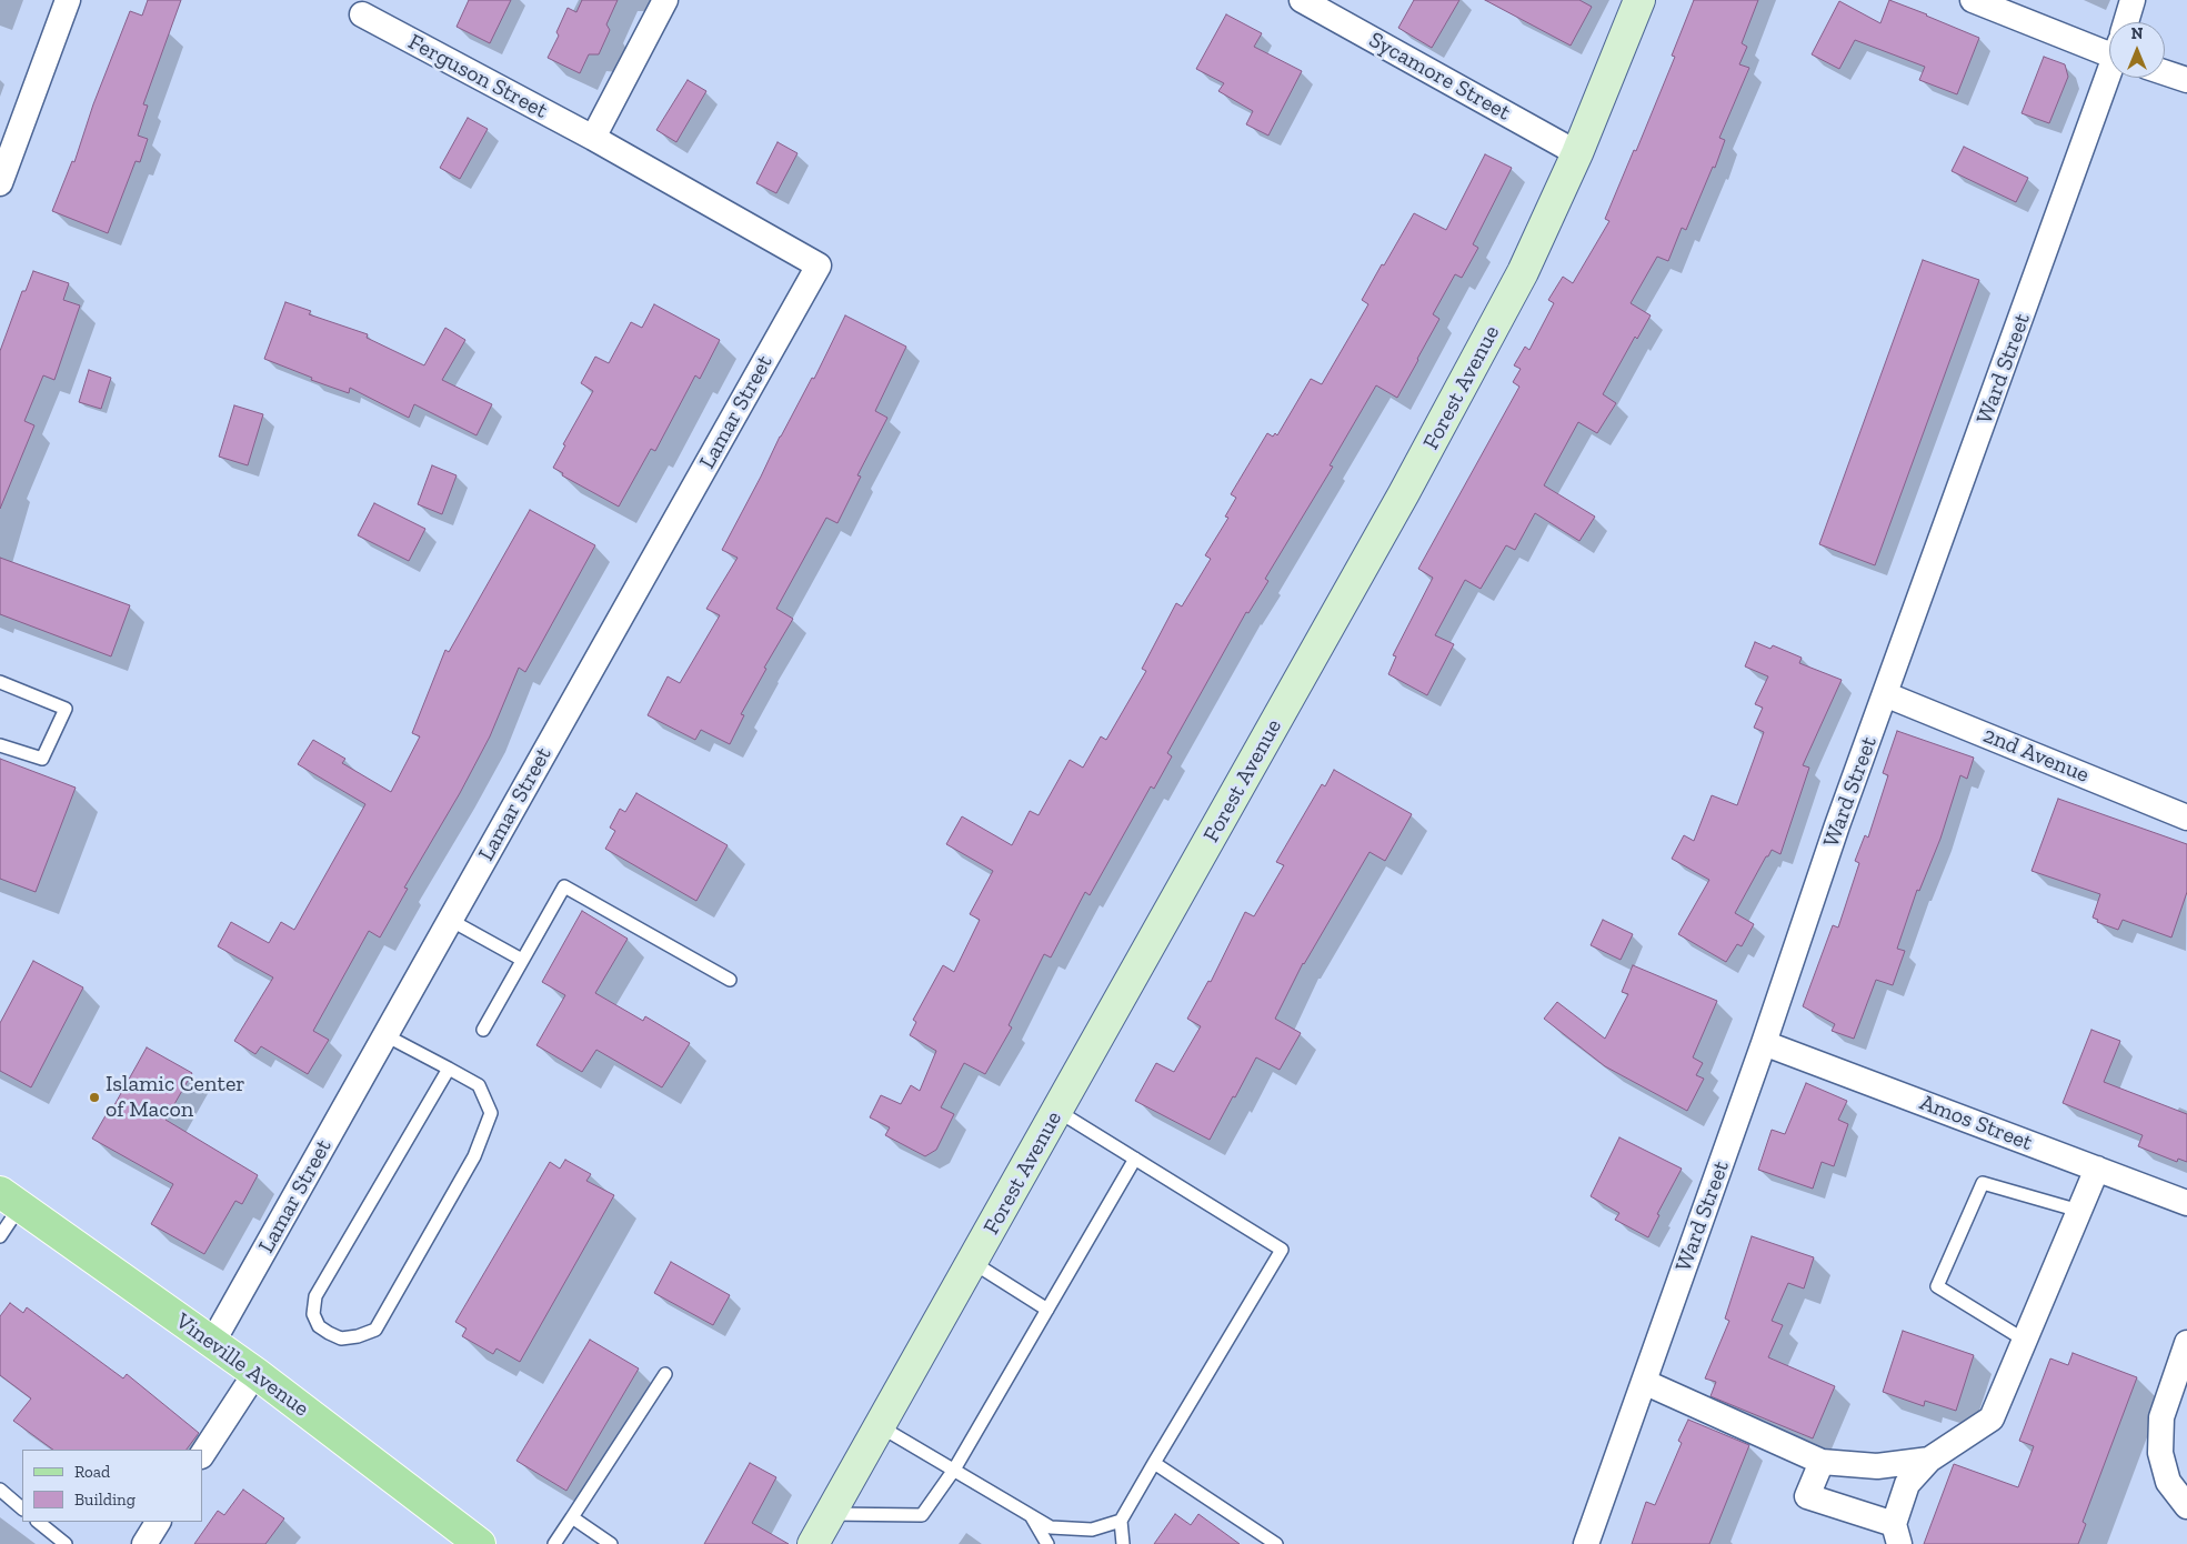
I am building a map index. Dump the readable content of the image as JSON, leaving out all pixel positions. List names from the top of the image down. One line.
{"streets":{"main road":["Vineville Avenue"],"street":["Ferguson Street","Sycamore Street","Ward Street","Forest Avenue","Lamar Street","2nd Avenue","Amos Street"]},"crossings":[["Ferguson Street","Lamar Street"],["Sycamore Street","Forest Avenue"],["Ward Street","2nd Avenue"],["Ward Street","Amos Street"],["Lamar Street","Vineville Avenue"]],"places":["Islamic Center of Macon"],"legend":["Road","Building"],"north":"top"}
